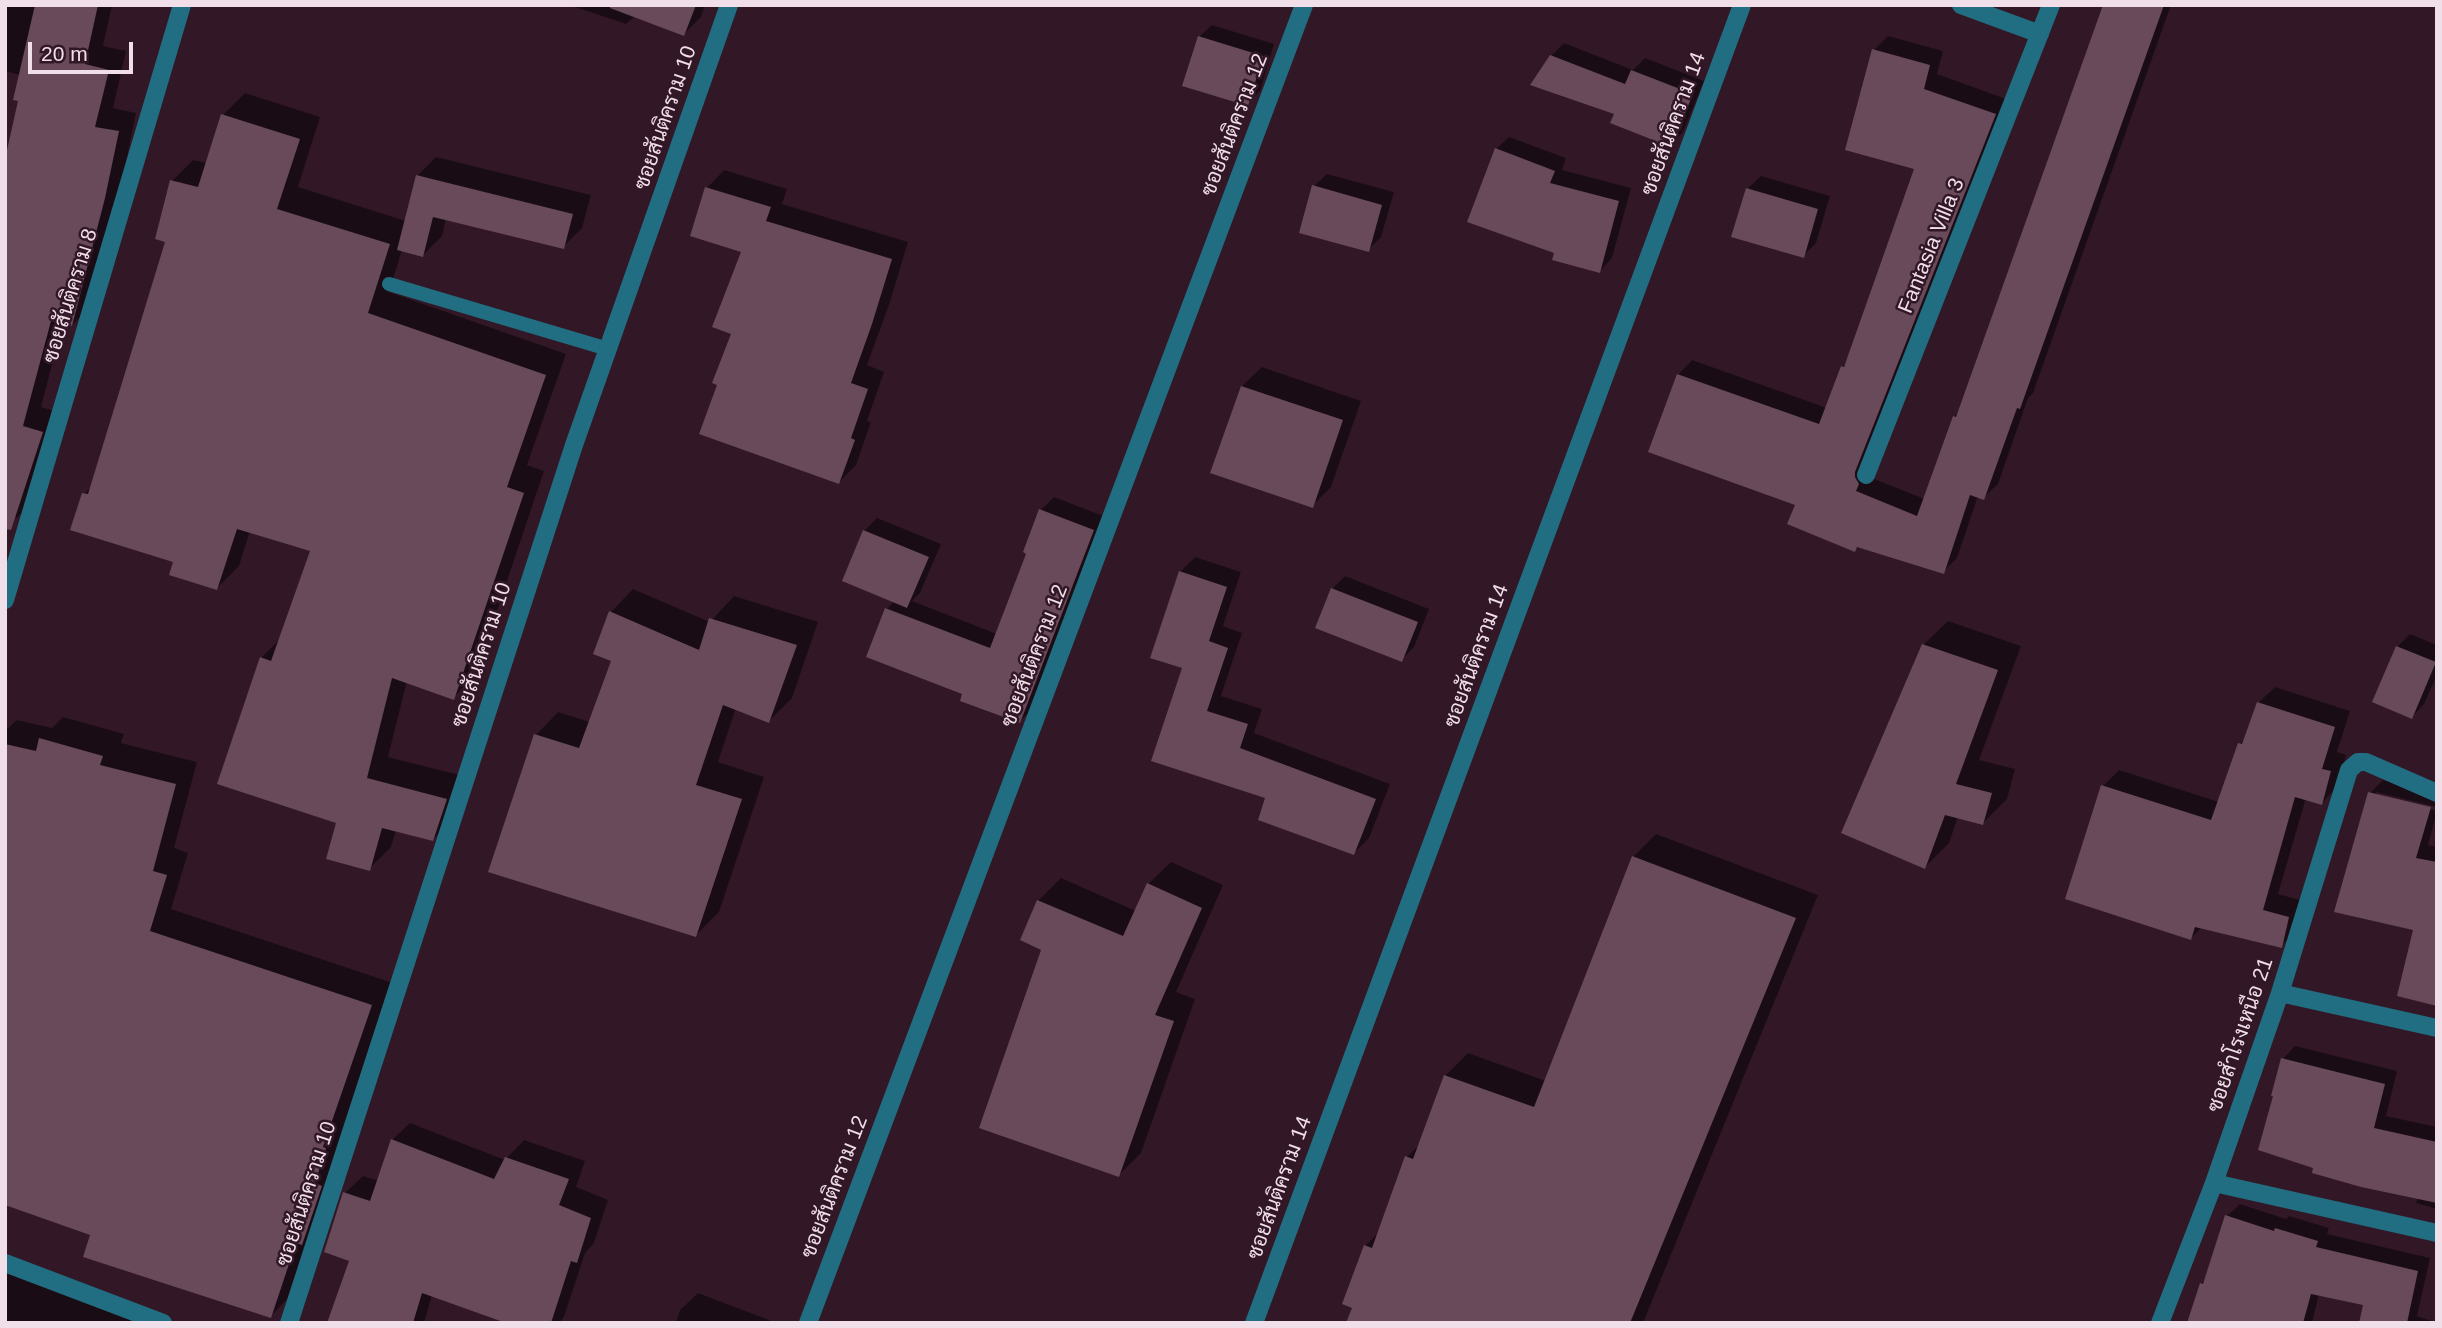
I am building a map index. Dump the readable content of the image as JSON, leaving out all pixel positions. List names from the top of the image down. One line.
{"streets":{"street":["ซอยสันติคราม 10","ซอยสันติคราม 14","ซอยสันติคราม 12","Fantasia Villa 3","ซอยสันติคราม 8","ซอยสำโรงเหนือ 21"]},"scale_bar":"20 m"}
